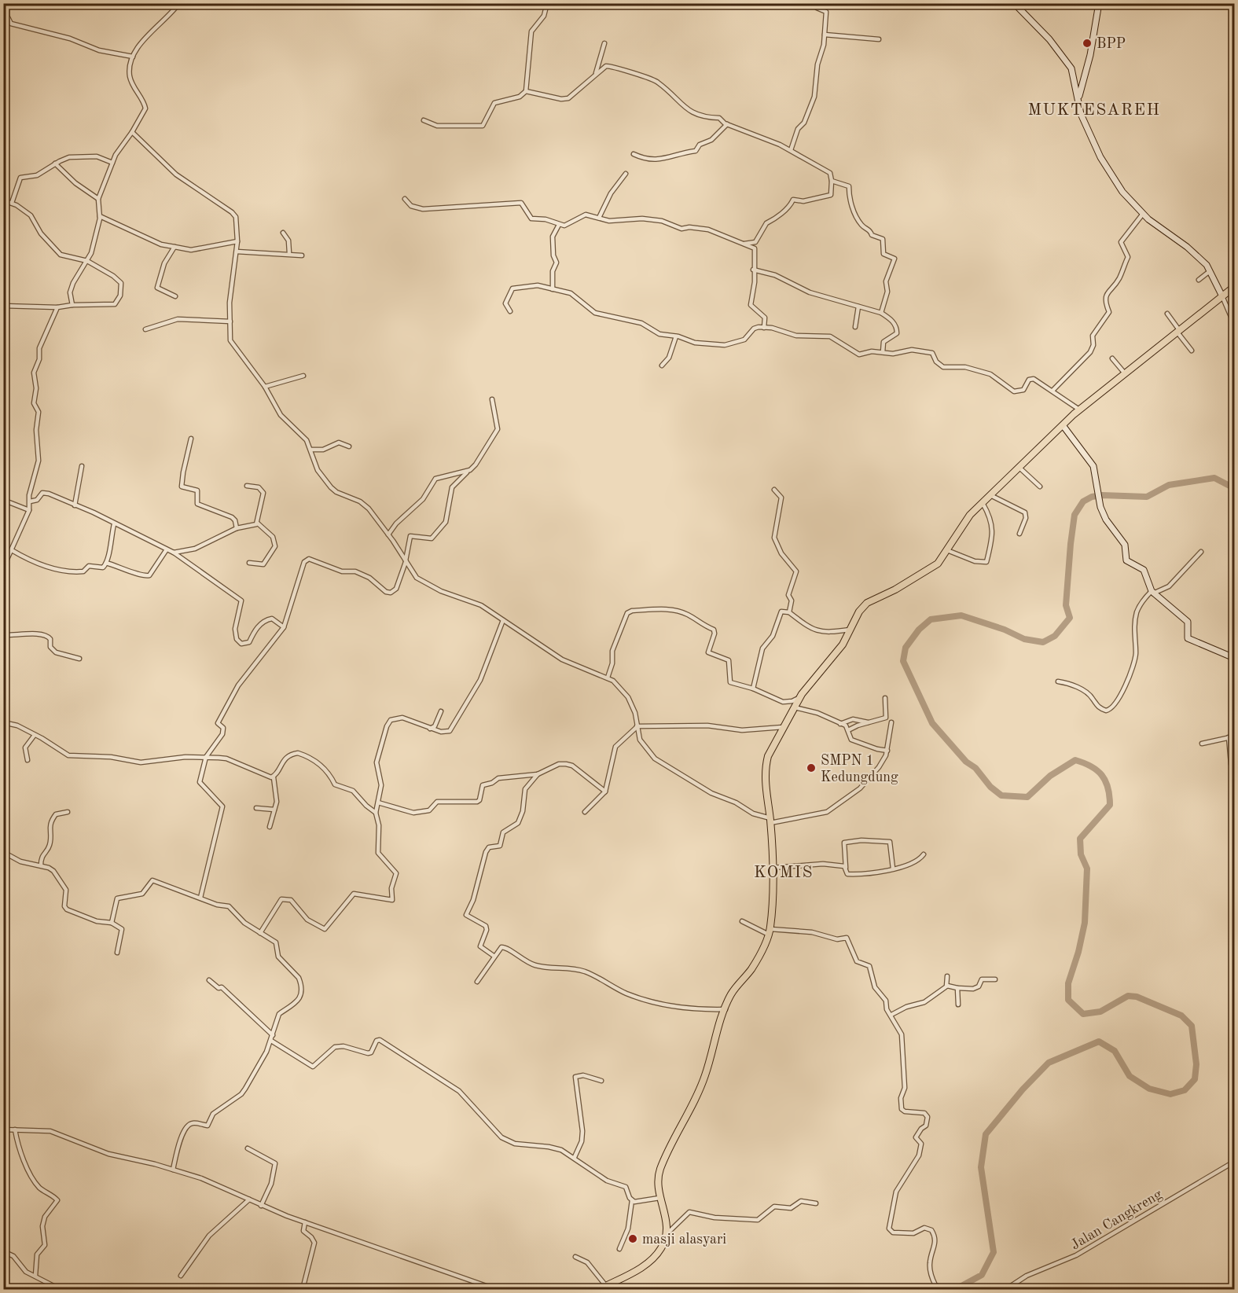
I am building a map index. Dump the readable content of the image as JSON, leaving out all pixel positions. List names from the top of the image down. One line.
{"streets":{"street":["Jalan Cangkreng"]},"districts":["MUKTESAREH","KOMIS"],"places":["BPP","SMPN 1 Kedungdung","masji alasyari"]}
